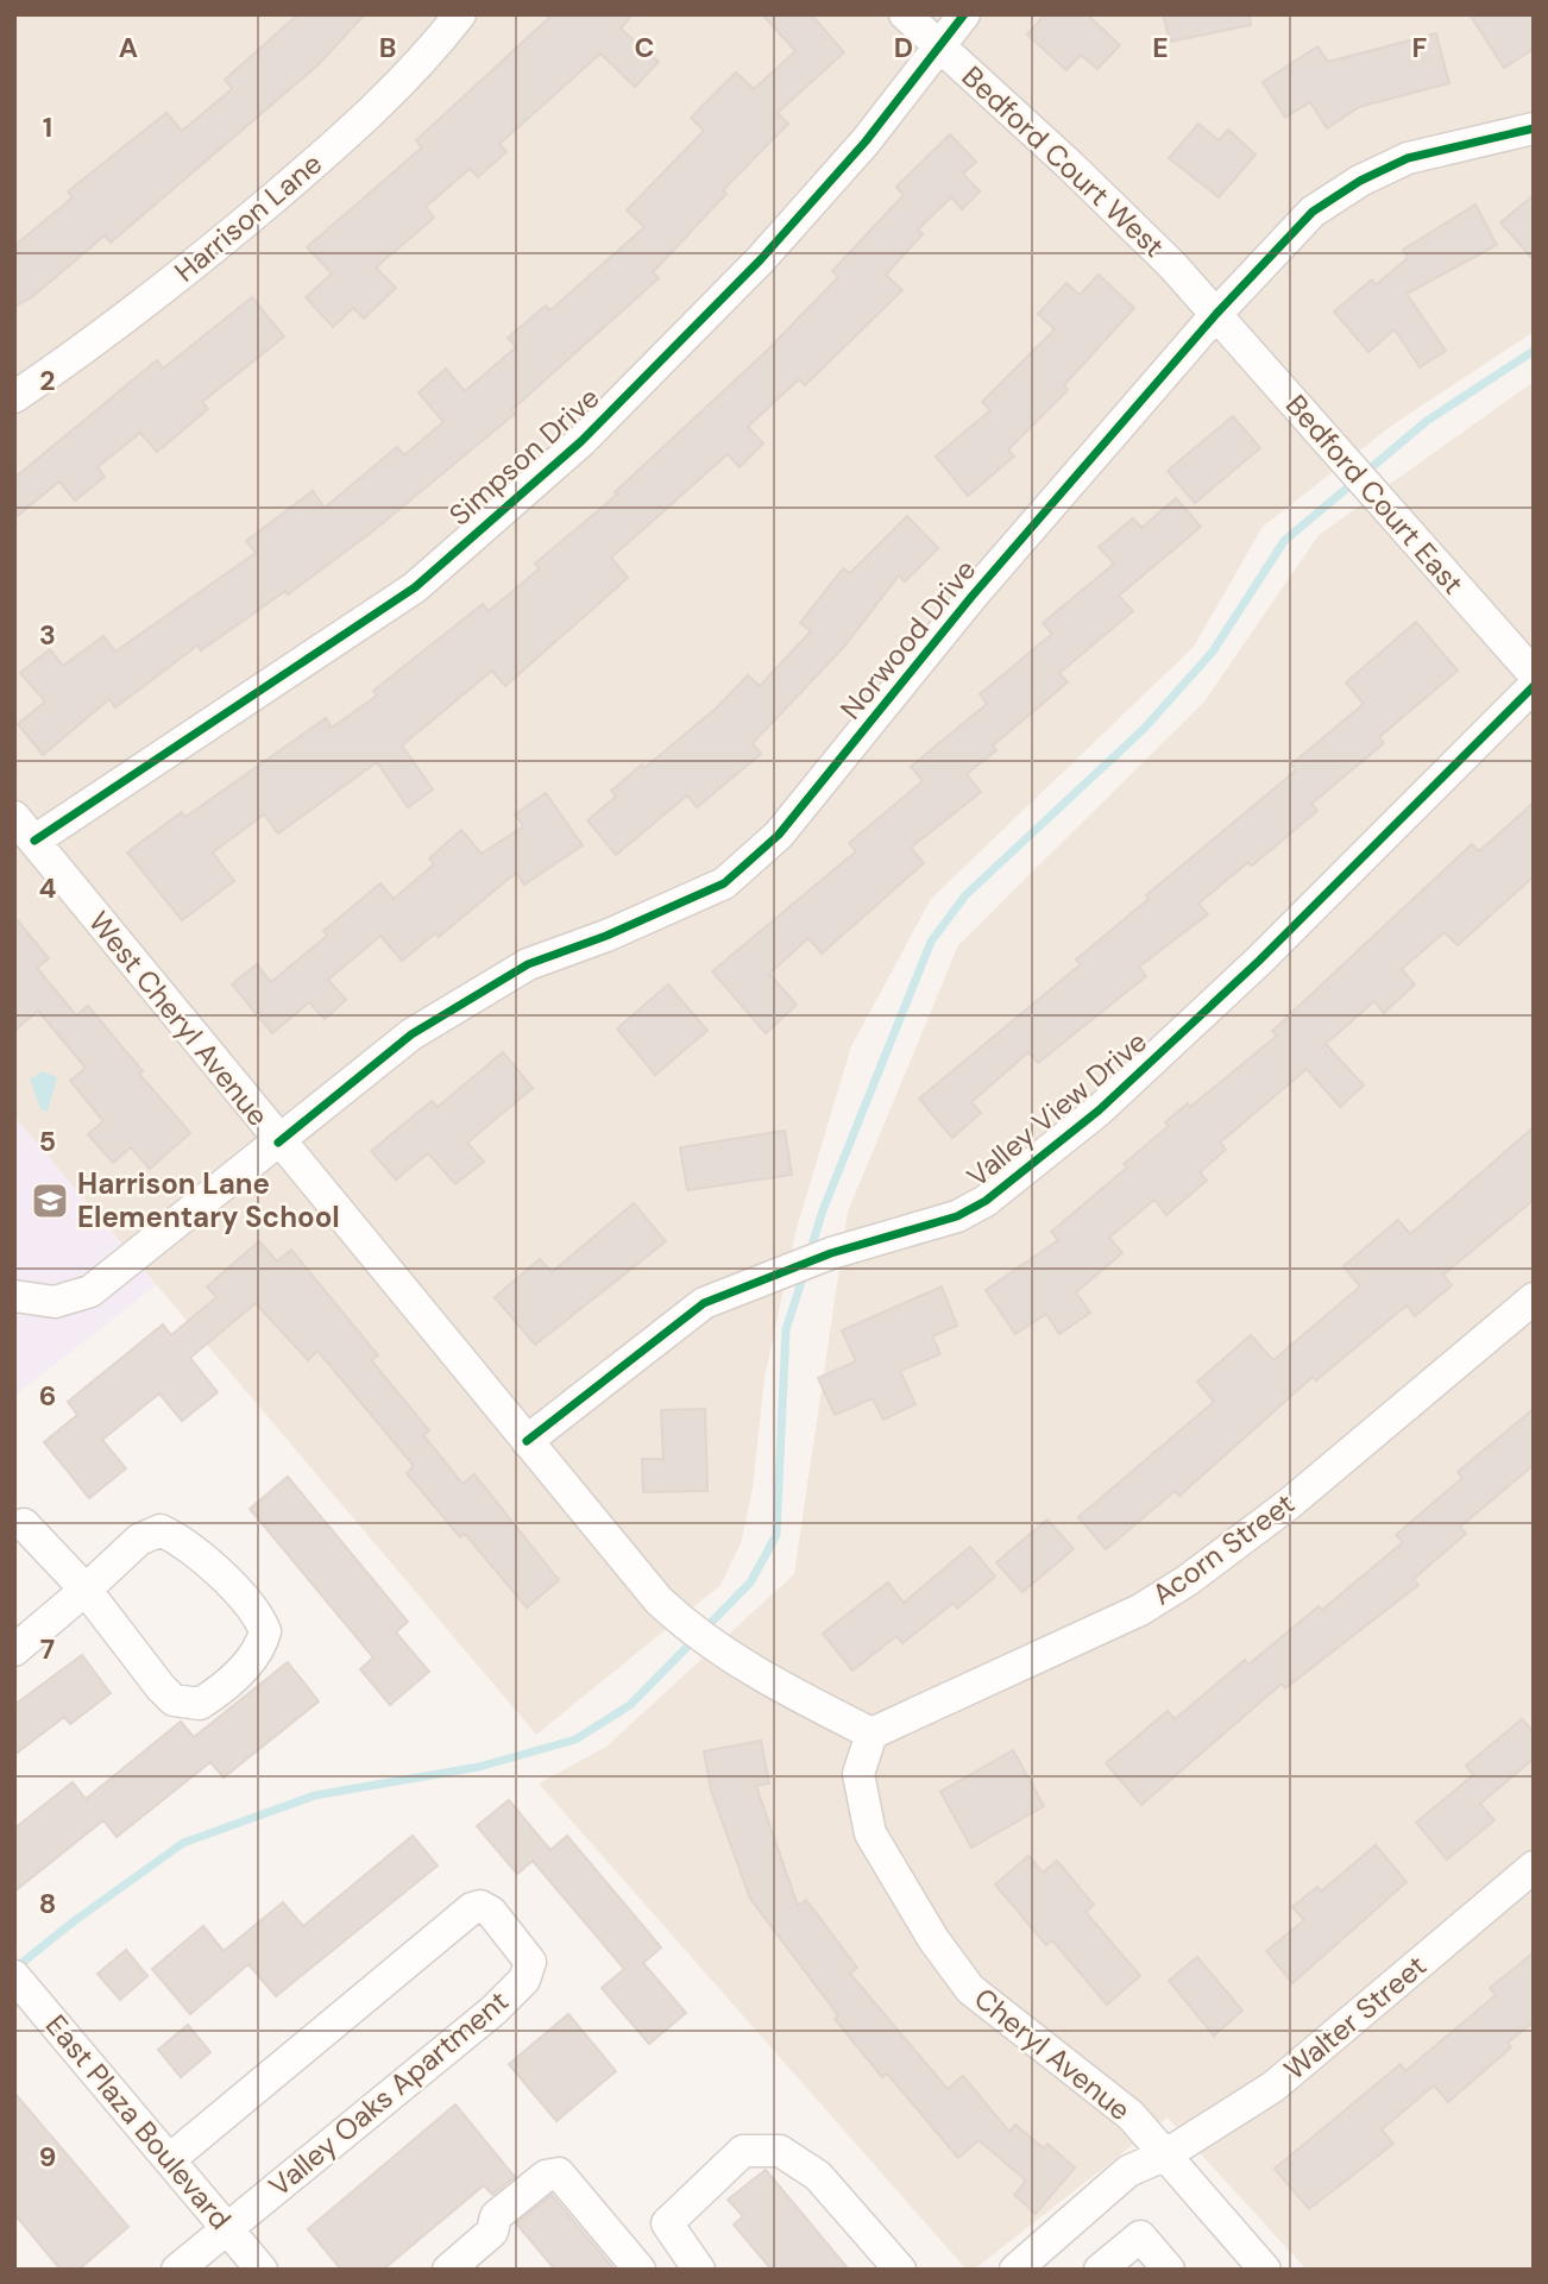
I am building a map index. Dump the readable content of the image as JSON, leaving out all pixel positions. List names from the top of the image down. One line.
{"streets":{"street":["Bedford Court West","Harrison Lane","Simpson Drive","Bedford Court East","Norwood Drive","West Cheryl Avenue","Valley View Drive","Acorn Street","Walter Street","Cheryl Avenue","Valley Oaks Apartment","East Plaza Boulevard"]},"crossings":[["Bedford Court West","Simpson Drive"],["Bedford Court West","Bedford Court East"],["Bedford Court West","Norwood Drive"],["Simpson Drive","West Cheryl Avenue"],["Bedford Court East","Norwood Drive"],["Norwood Drive","West Cheryl Avenue"],["West Cheryl Avenue","Valley View Drive"],["West Cheryl Avenue","Acorn Street"],["West Cheryl Avenue","Cheryl Avenue"],["Acorn Street","Cheryl Avenue"],["Walter Street","Cheryl Avenue"],["Valley Oaks Apartment","East Plaza Boulevard"]],"places":{"school or university":["Harrison Lane Elementary School"]},"grid":{"columns":["A","B","C","D","E","F"],"rows":["1","2","3","4","5","6","7","8","9"]}}
